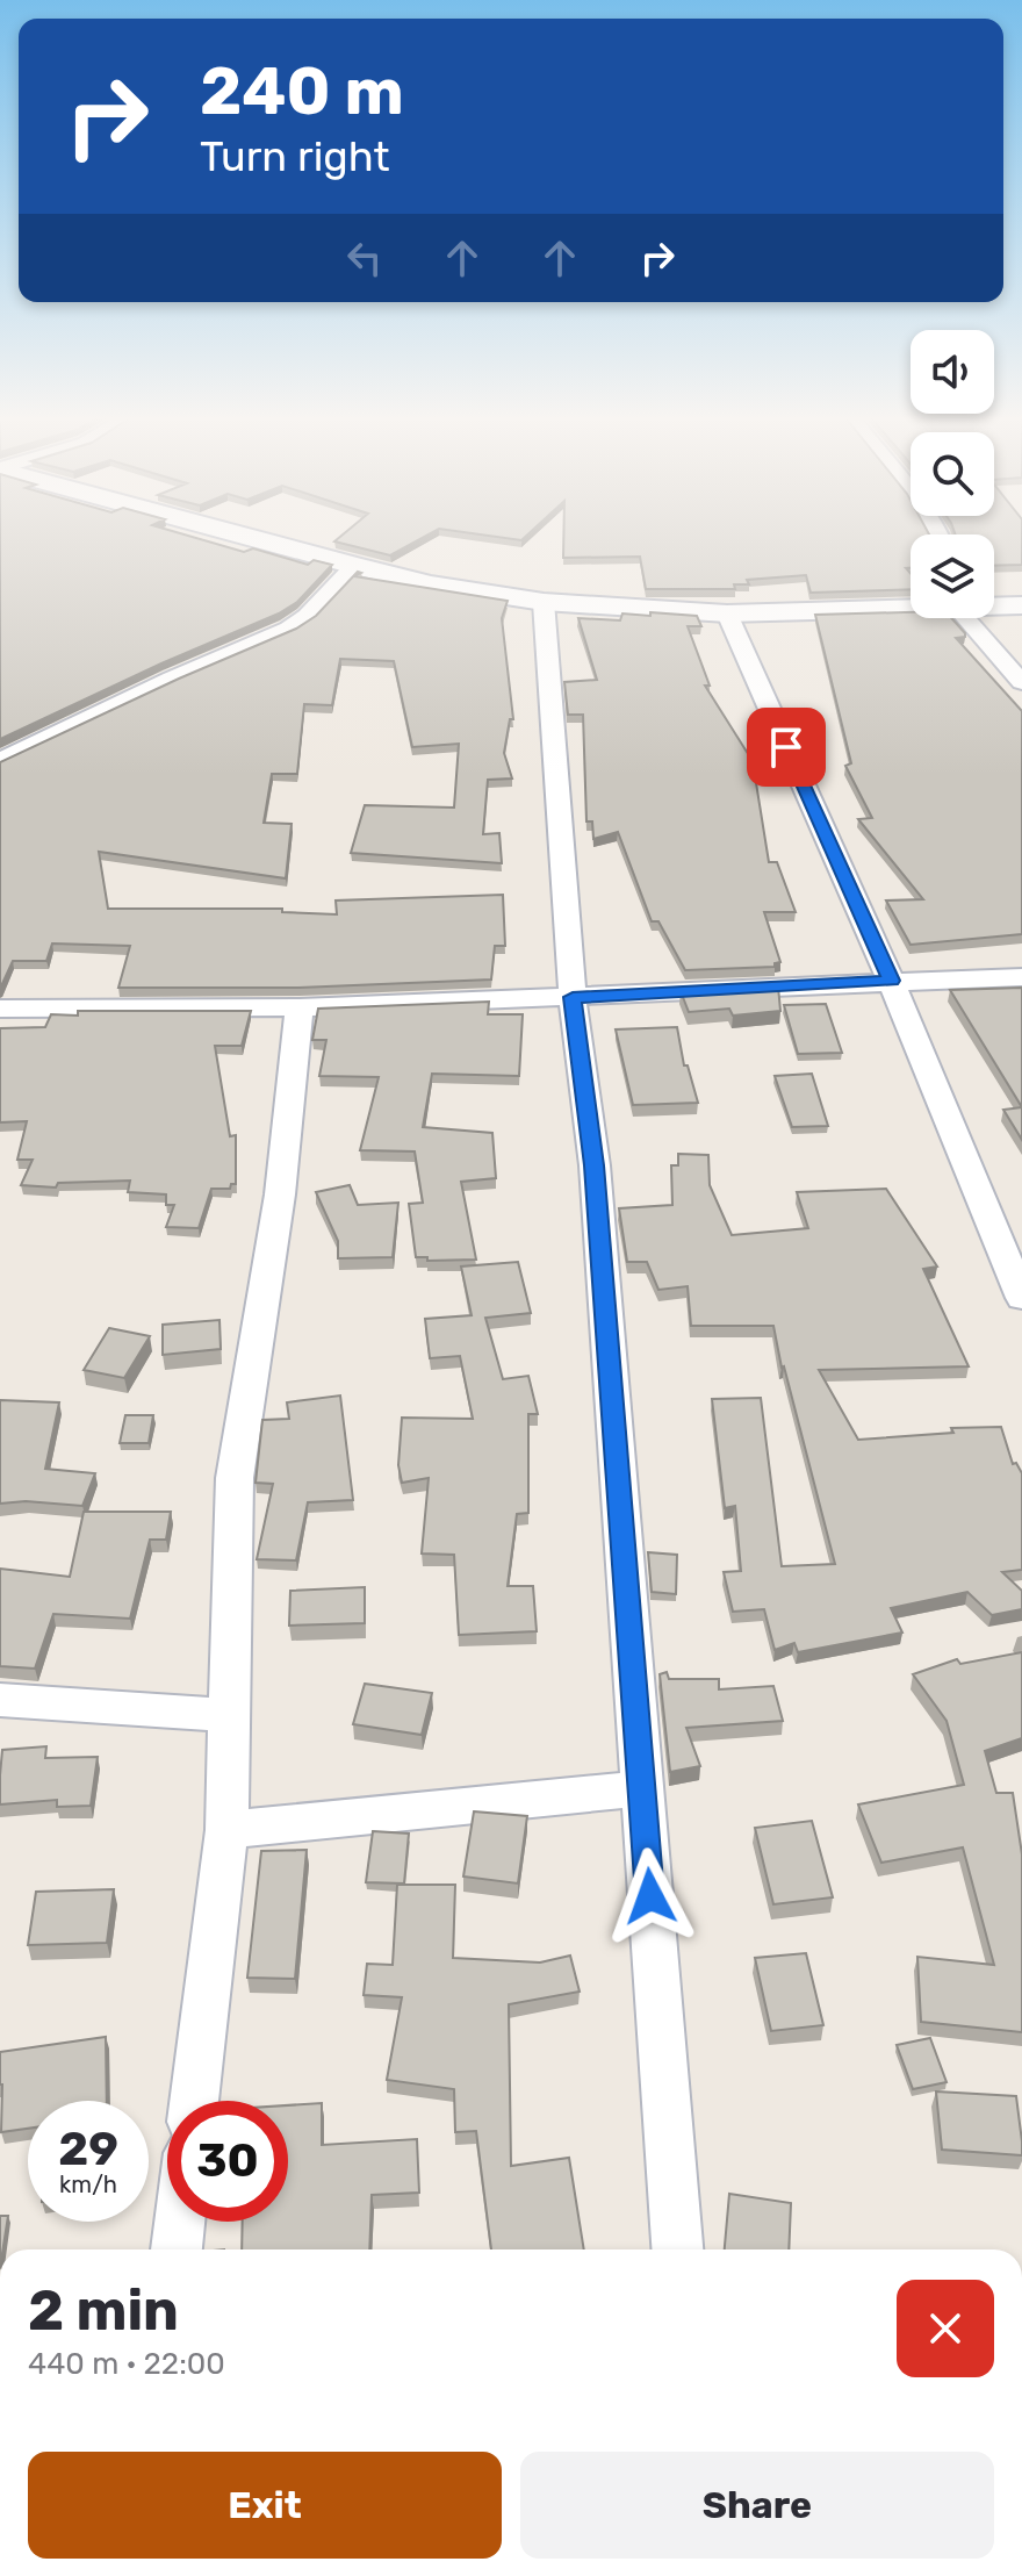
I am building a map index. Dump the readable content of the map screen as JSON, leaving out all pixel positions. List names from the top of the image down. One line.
{"page":{"turn":["240 m","Turn right"],"speed":"29 km/h","limit":"30","heading":["2 min","440 m · 22:00"],"buttons":["Exit","Share"]}}
